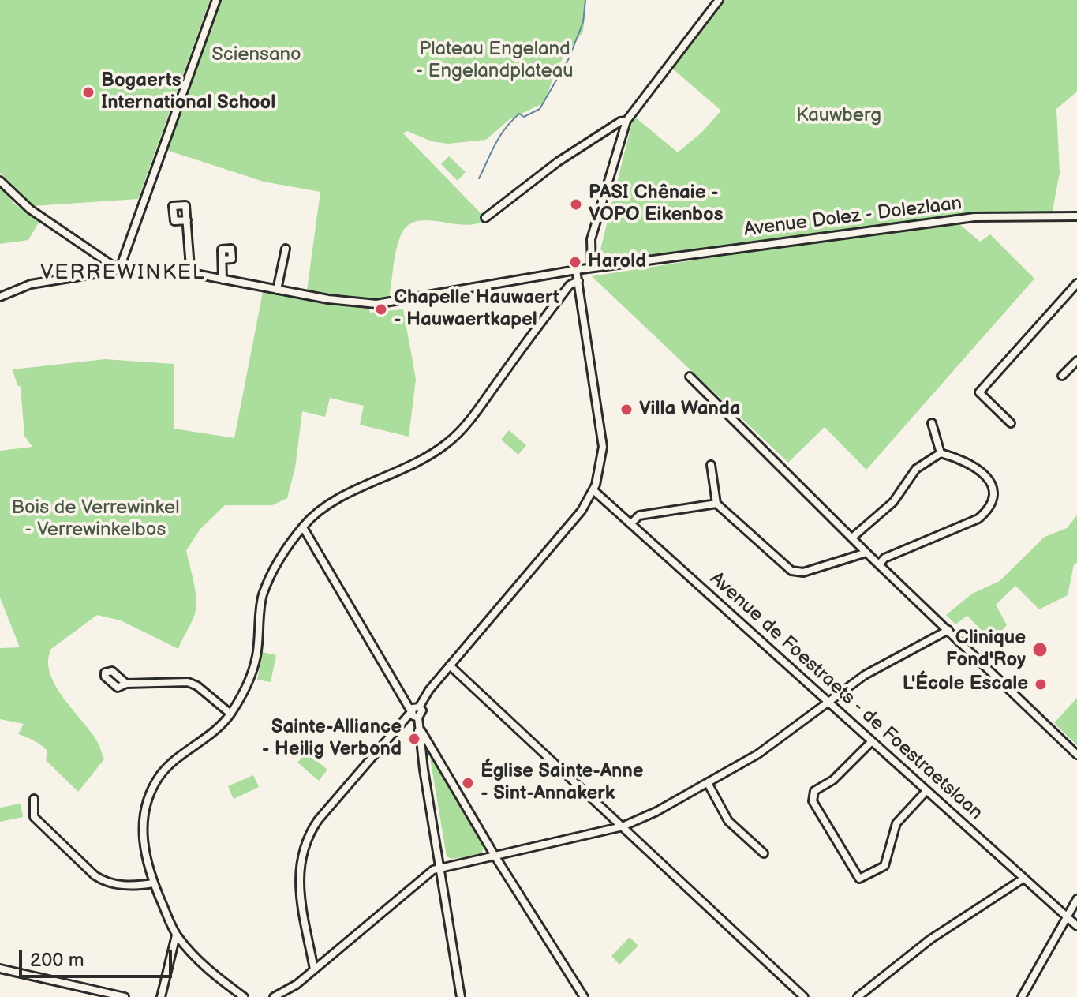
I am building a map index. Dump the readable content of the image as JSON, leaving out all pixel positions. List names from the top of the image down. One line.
{"streets":{"street":["Avenue Dolez - Dolezlaan","Avenue de Foestraets - de Foestraetslaan"]},"districts":["VERREWINKEL"],"parks":["Plateau Engeland - Engelandplateau","Sciensano","Kauwberg","Bois de Verrewinkel - Verrewinkelbos"],"places":["Bogaerts International School","PASI Chênaie - VOPO Eikenbos","Harold","Chapelle Hauwaert - Hauwaertkapel","Villa Wanda","Clinique Fond'Roy","L'École Escale","Sainte-Alliance - Heilig Verbond","Église Sainte-Anne - Sint-Annakerk"],"scale_bar":"200 m"}
